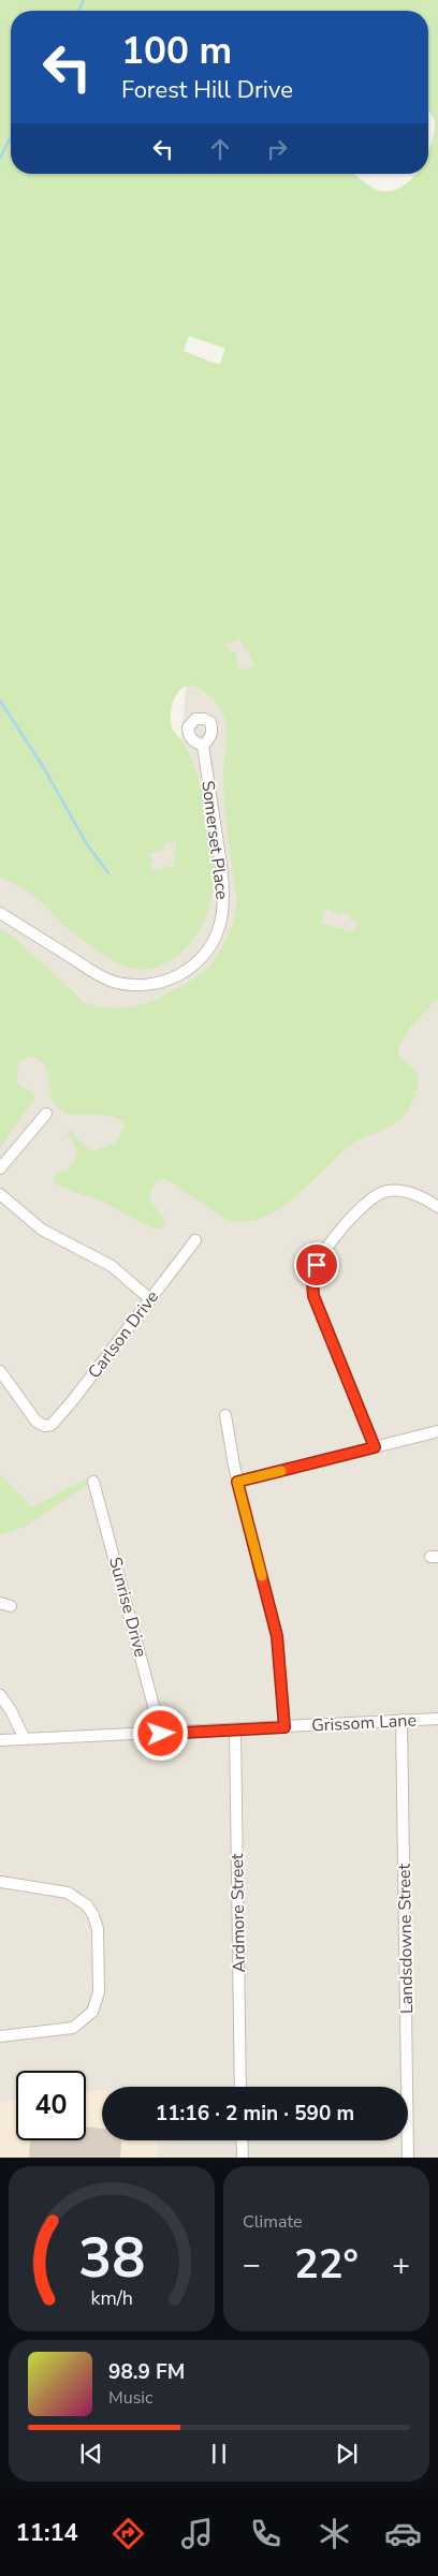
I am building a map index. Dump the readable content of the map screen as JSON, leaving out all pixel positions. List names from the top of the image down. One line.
{"streets":{"street":["Somerset Place","Carlson Drive","Sunrise Drive","Grissom Lane","Ardmore Street","Landsdowne Street"]},"crossings":[["Sunrise Drive","Grissom Lane"],["Grissom Lane","Ardmore Street"],["Grissom Lane","Landsdowne Street"]],"page":{"turn":["100 m","Forest Hill Drive"],"limit":"40","trip":"11:16 · 2 min · 590 m","tile":"Climate","heat":["−","22°","+"],"song":["98.9 FM","Music"],"tabs":"11:14","gauge":["38","km/h"]}}
